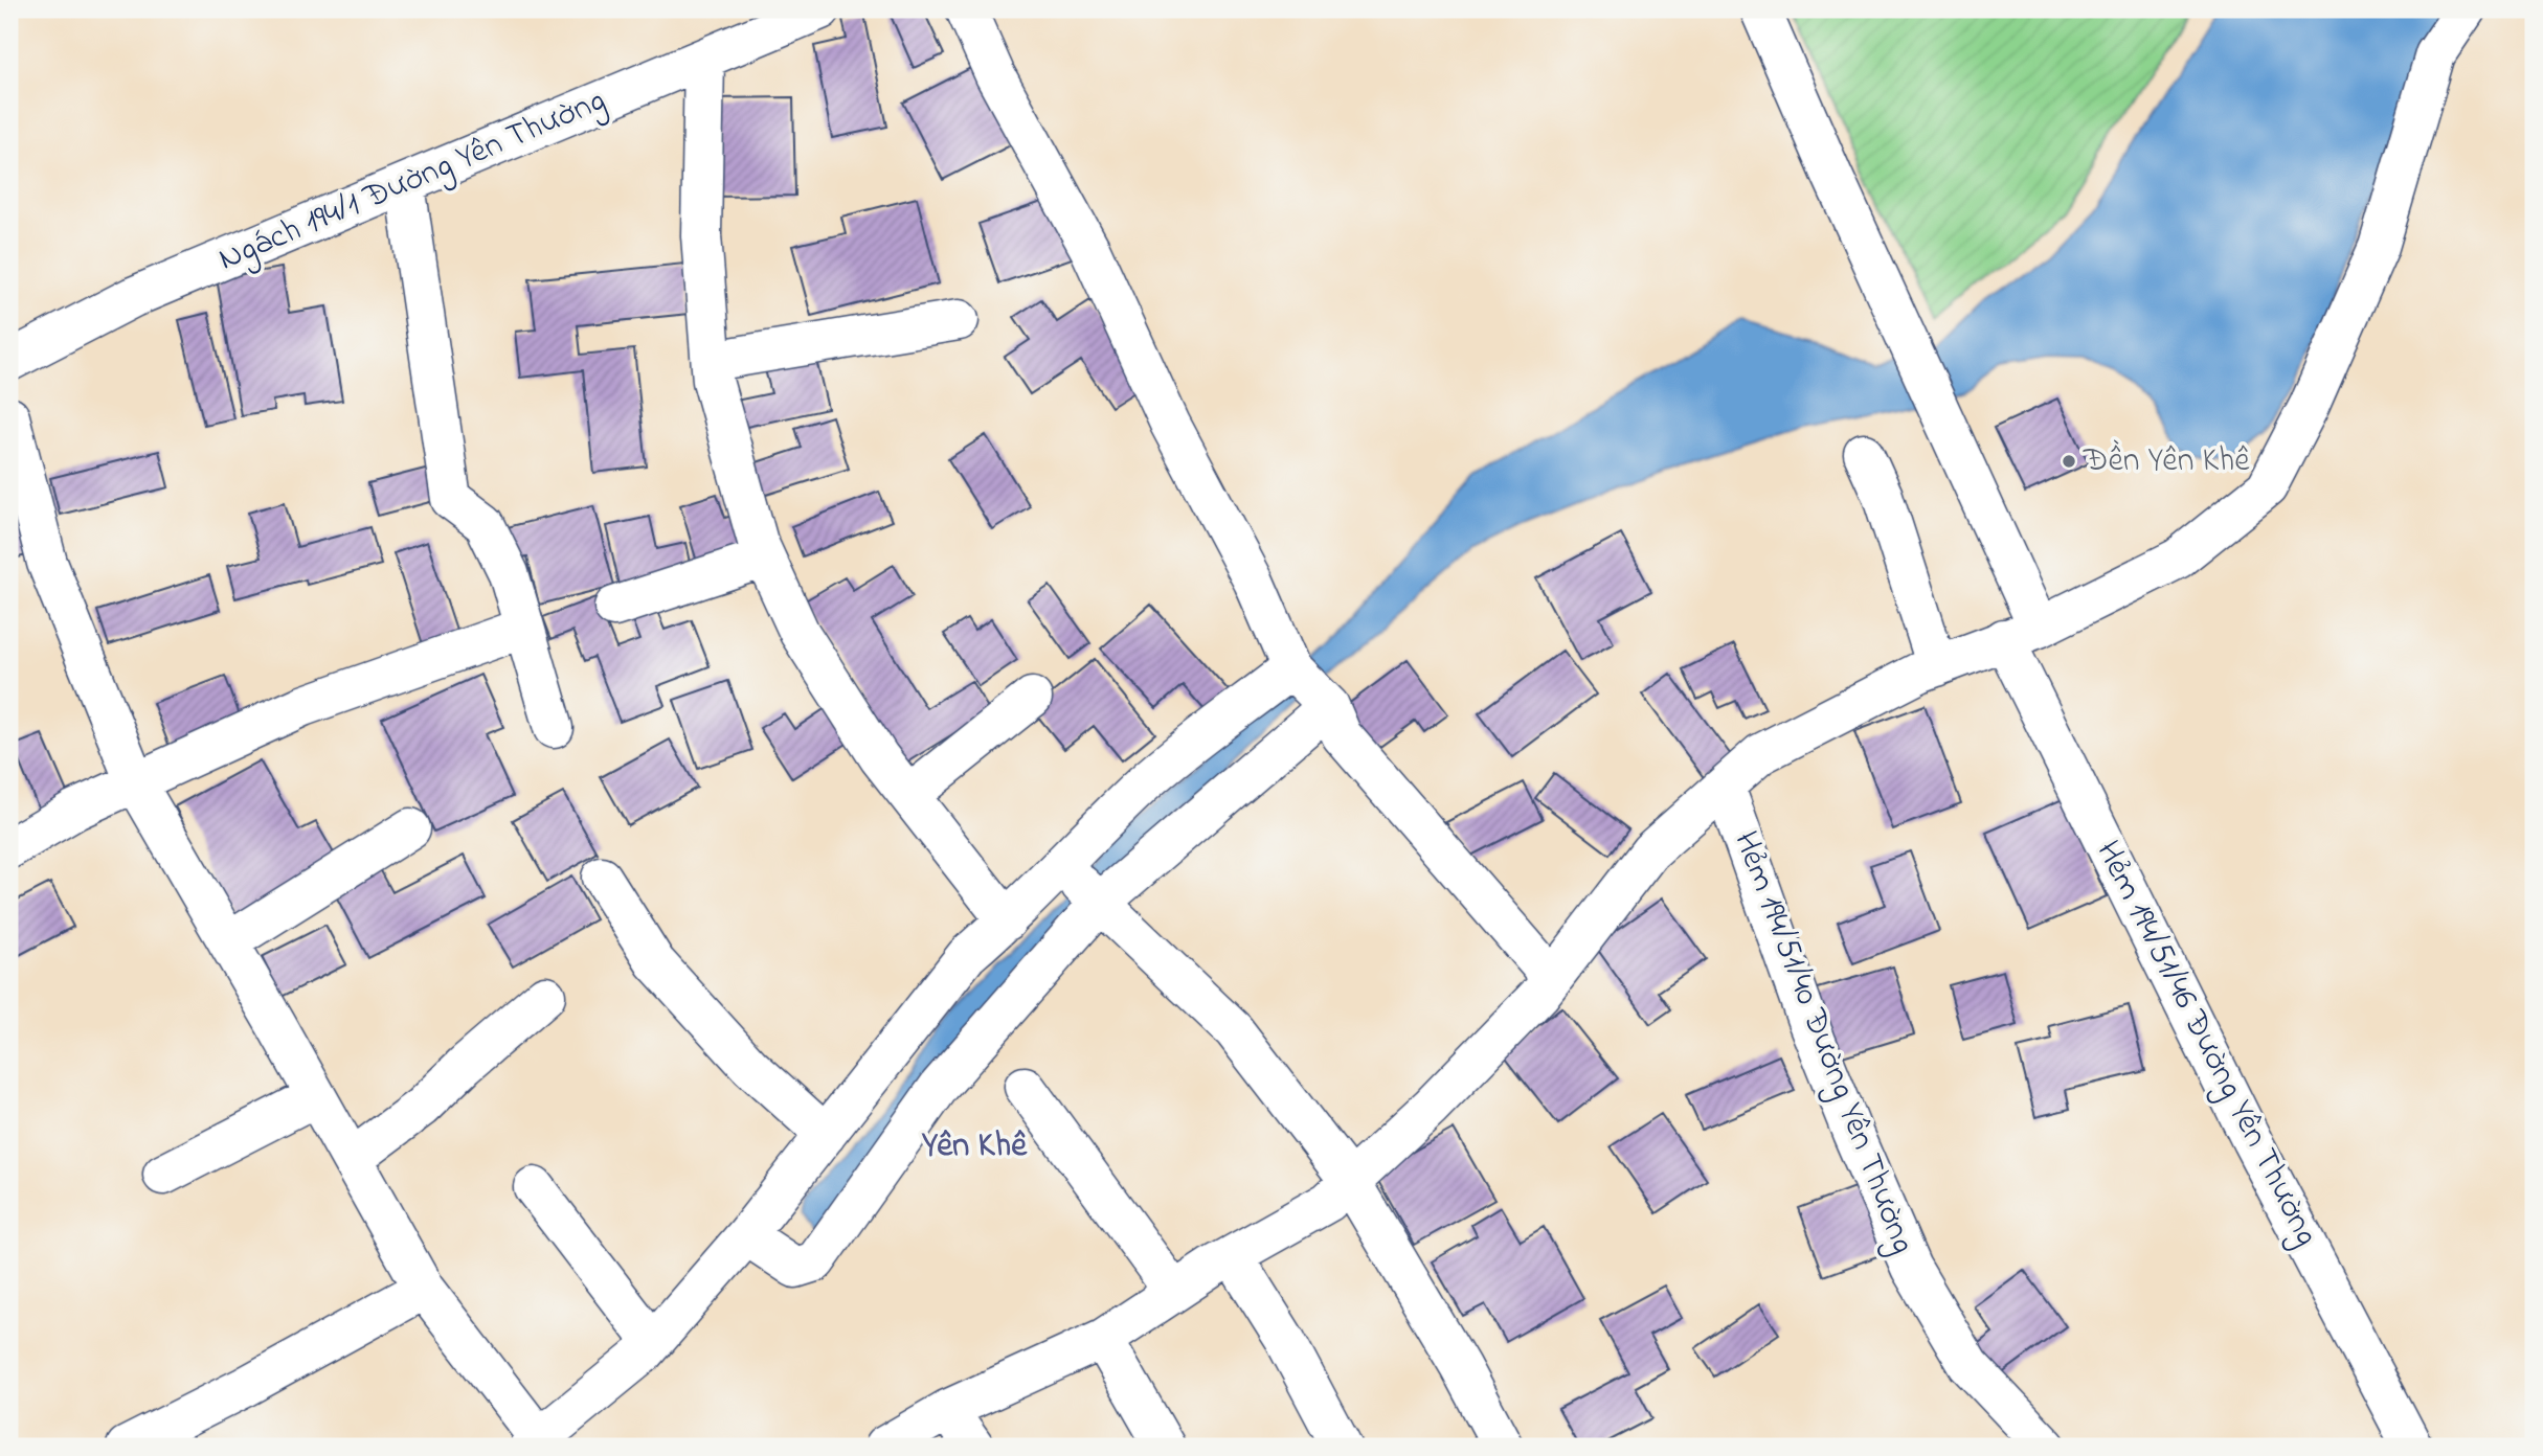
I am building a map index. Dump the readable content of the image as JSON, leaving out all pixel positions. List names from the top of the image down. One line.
{"streets":{"street":["Ngách 194/1 Đường Yên Thường","Hẻm 194/51/40 Đường Yên Thường","Hẻm 194/51/46 Đường Yên Thường"]},"districts":["Yên Khê"],"places":["Đền Yên Khê"]}
